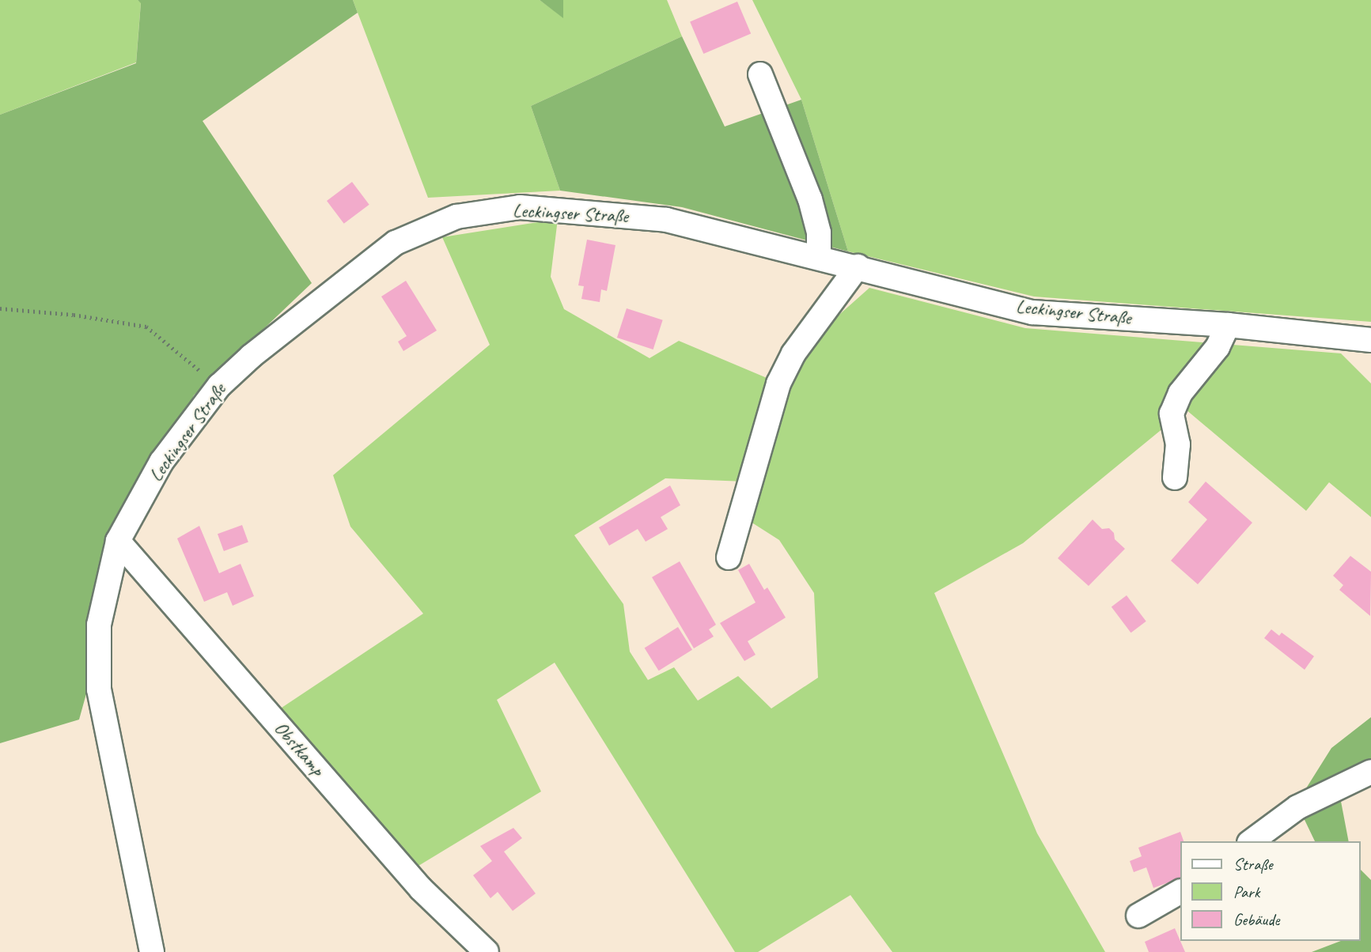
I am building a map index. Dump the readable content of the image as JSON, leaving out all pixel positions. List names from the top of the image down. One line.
{"streets":{"street":["Leckingser Straße","Obstkamp"]},"crossings":[["Leckingser Straße","Obstkamp"]],"legend":["Straße","Park","Gebäude"]}
